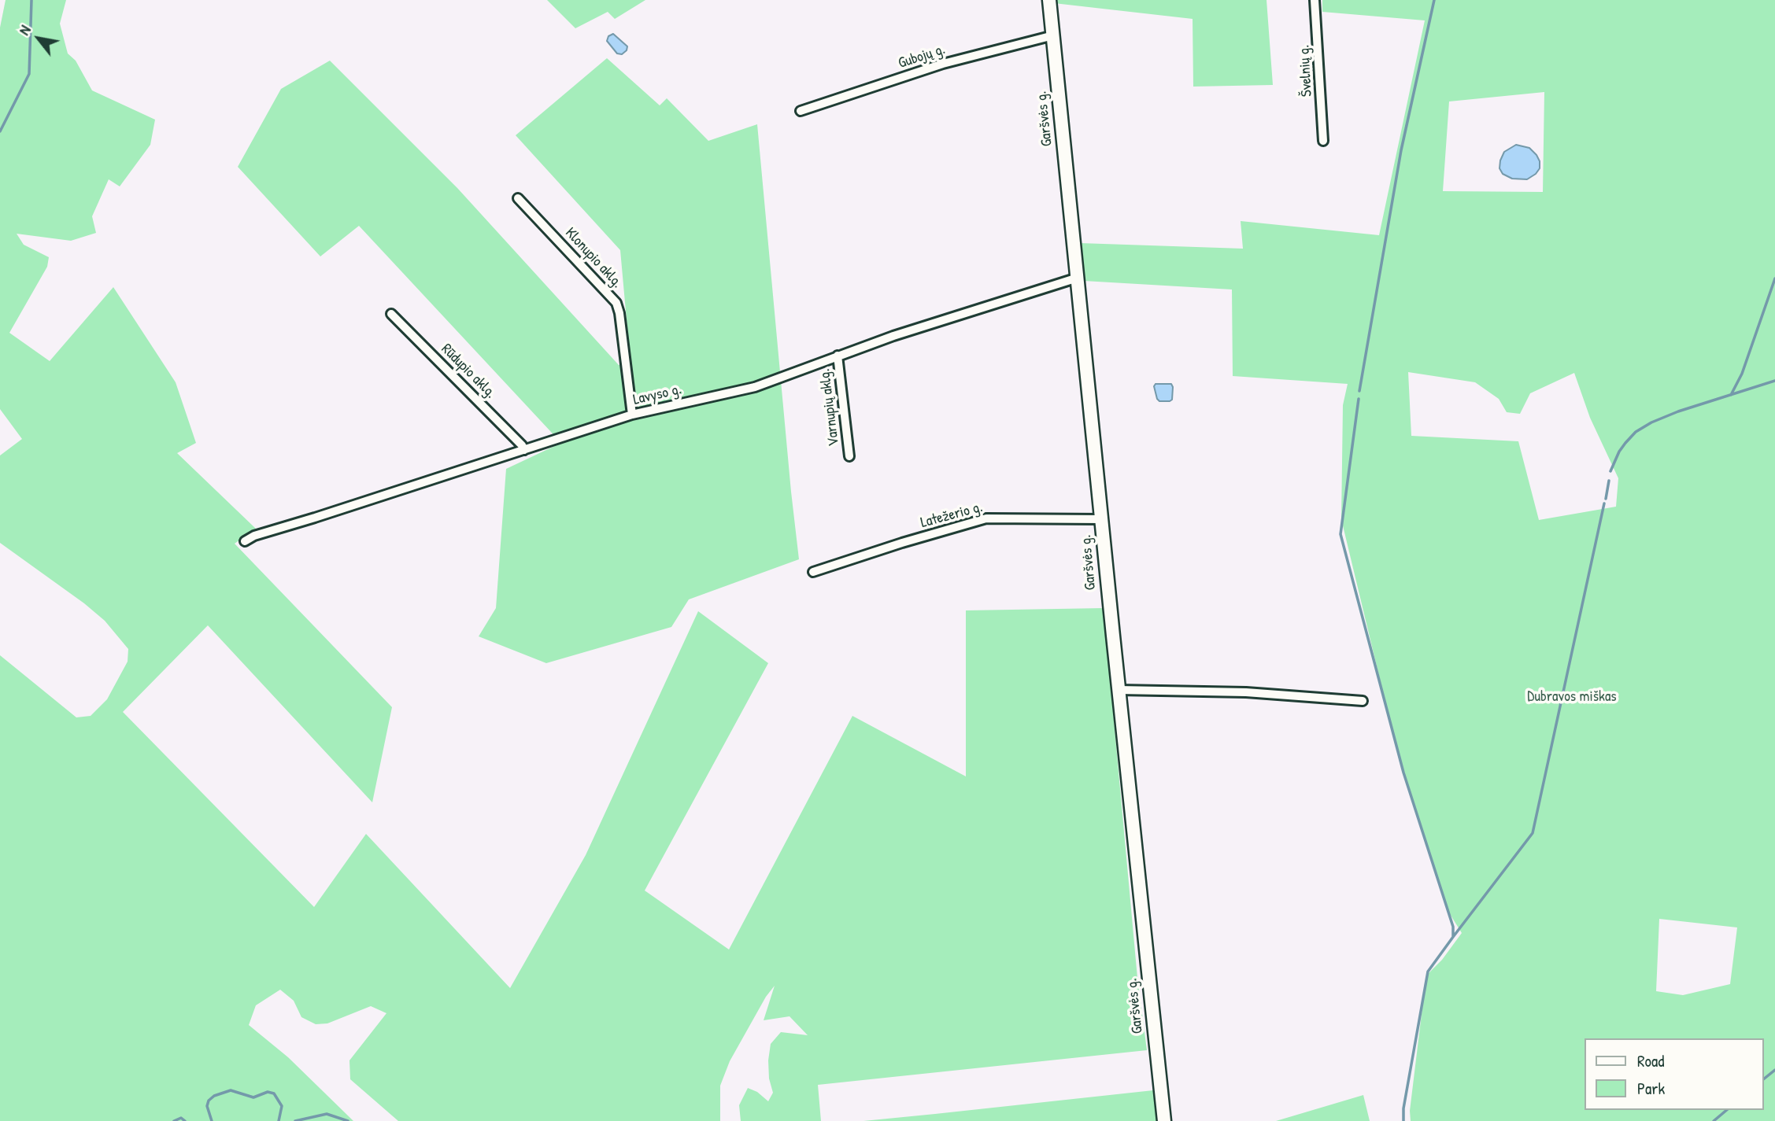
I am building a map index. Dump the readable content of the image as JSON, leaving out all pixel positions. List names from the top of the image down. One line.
{"streets":{"main road":["Garšvės g."],"street":["Gubojų g.","Švelnių g.","Klonupio aklg.","Rūdupio aklg.","Lavyso g.","Varnupių aklg.","Latežerio g."]},"crossings":[["Gubojų g.","Garšvės g."],["Garšvės g.","Lavyso g."],["Garšvės g.","Latežerio g."],["Klonupio aklg.","Lavyso g."],["Rūdupio aklg.","Lavyso g."],["Lavyso g.","Varnupių aklg."]],"parks":["Dubravos miškas"],"legend":["Road","Park"],"north":"top left"}
